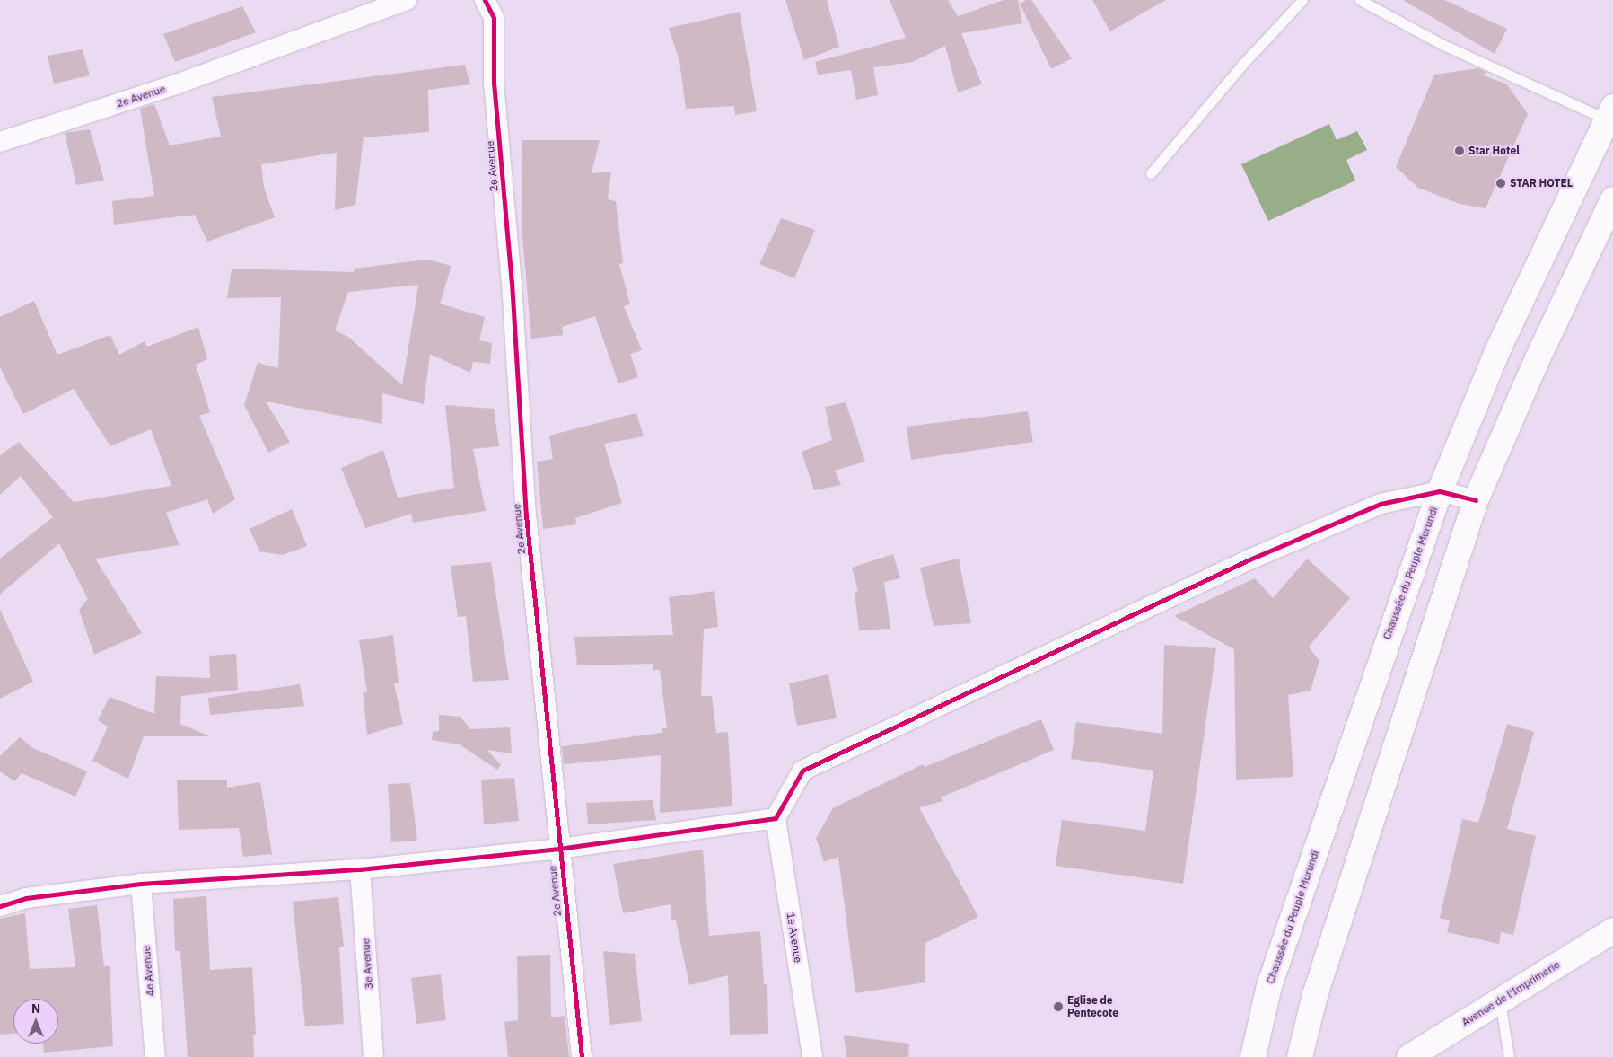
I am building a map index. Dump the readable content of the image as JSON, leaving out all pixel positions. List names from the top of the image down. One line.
{"streets":{"main road":["Chaussée du Peuple Murundi","Avenue de l'Imprimerie"],"street":["2e Avenue","1e Avenue","3e Avenue","4e Avenue"]},"places":["Star Hotel","STAR HOTEL","Eglise de Pentecote"],"north":"top"}
